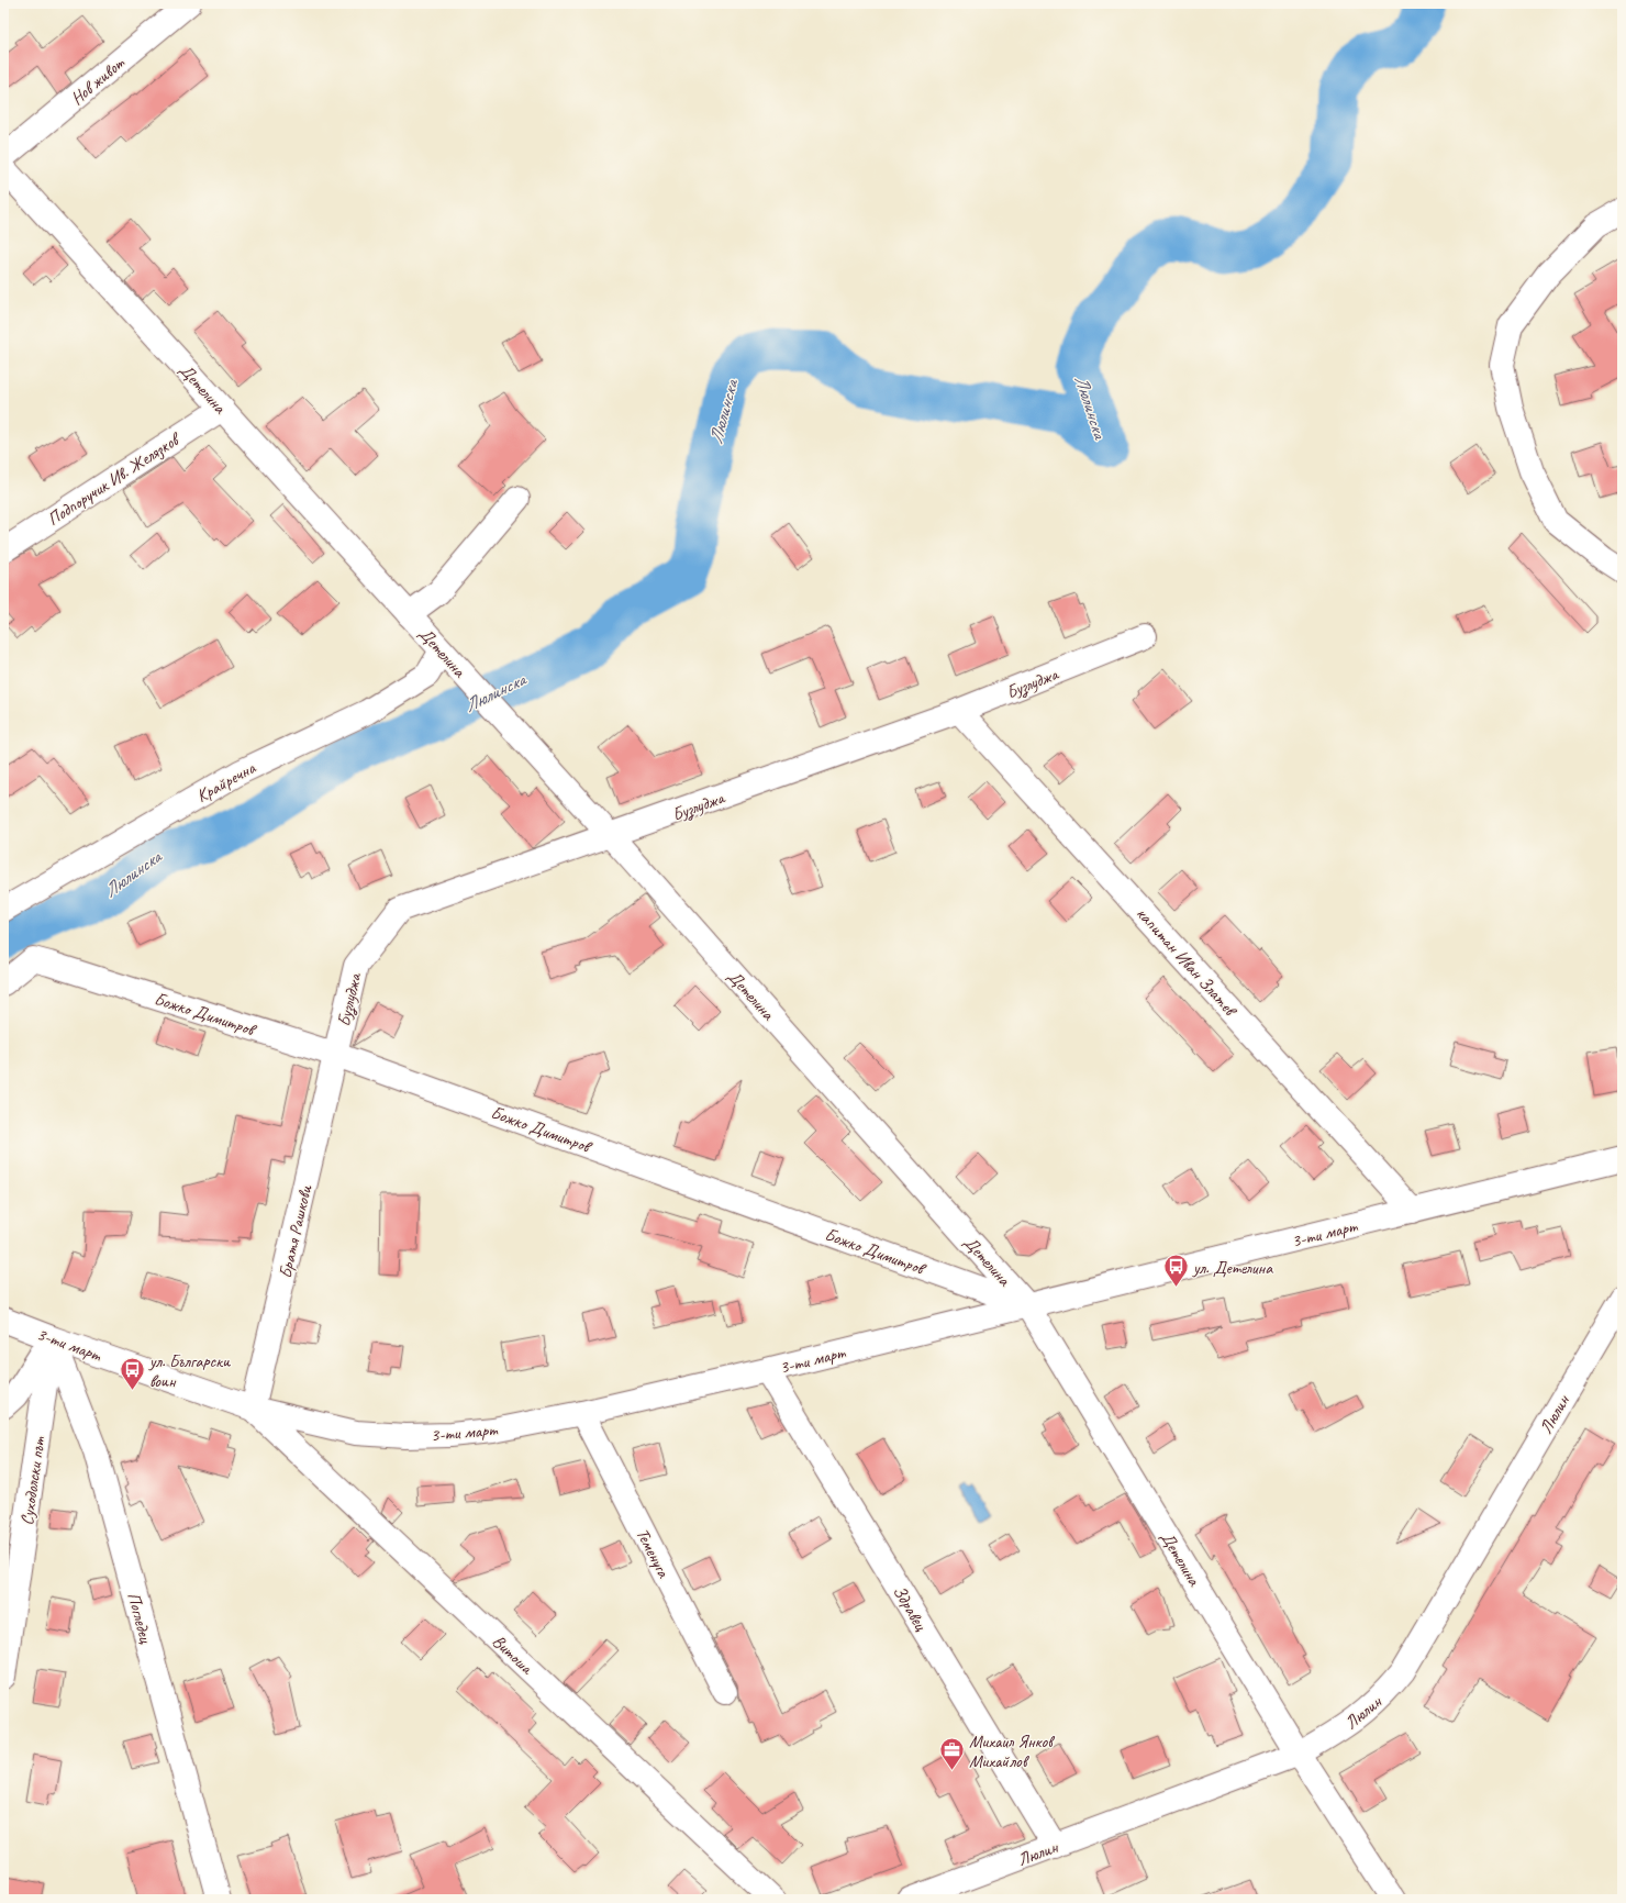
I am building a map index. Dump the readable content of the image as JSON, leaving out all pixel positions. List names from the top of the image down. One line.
{"streets":{"street":["Нов живот","Детелина","Подпоручик Ив. Желязков","Бузлуджа","Крайречна","капитан Иван Златев","Божко Димитров","Братя Рашкови","3-ти март","Люлин","Суходолски път","Теменуга","Здравец","Погледец","Витоша"]},"crossings":[["Детелина","Подпоручик Ив. Желязков"],["Детелина","Бузлуджа"],["Детелина","Крайречна"],["Детелина","Божко Димитров"],["Детелина","3-ти март"],["Детелина","Люлин"],["Бузлуджа","капитан Иван Златев"],["Бузлуджа","Божко Димитров"],["Бузлуджа","Братя Рашкови"],["капитан Иван Златев","3-ти март"],["Божко Димитров","Братя Рашкови"],["Божко Димитров","3-ти март"],["Братя Рашкови","3-ти март"],["Братя Рашкови","Витоша"],["3-ти март","Суходолски път"],["3-ти март","Теменуга"],["3-ти март","Здравец"],["3-ти март","Погледец"],["3-ти март","Витоша"],["Люлин","Здравец"],["Суходолски път","Погледец"]],"water":["Люлинска"],"places":{"bus stop":["ул. Детелина","ул. Български воин"],"office":["Михаил Янков Михайлов"]}}
